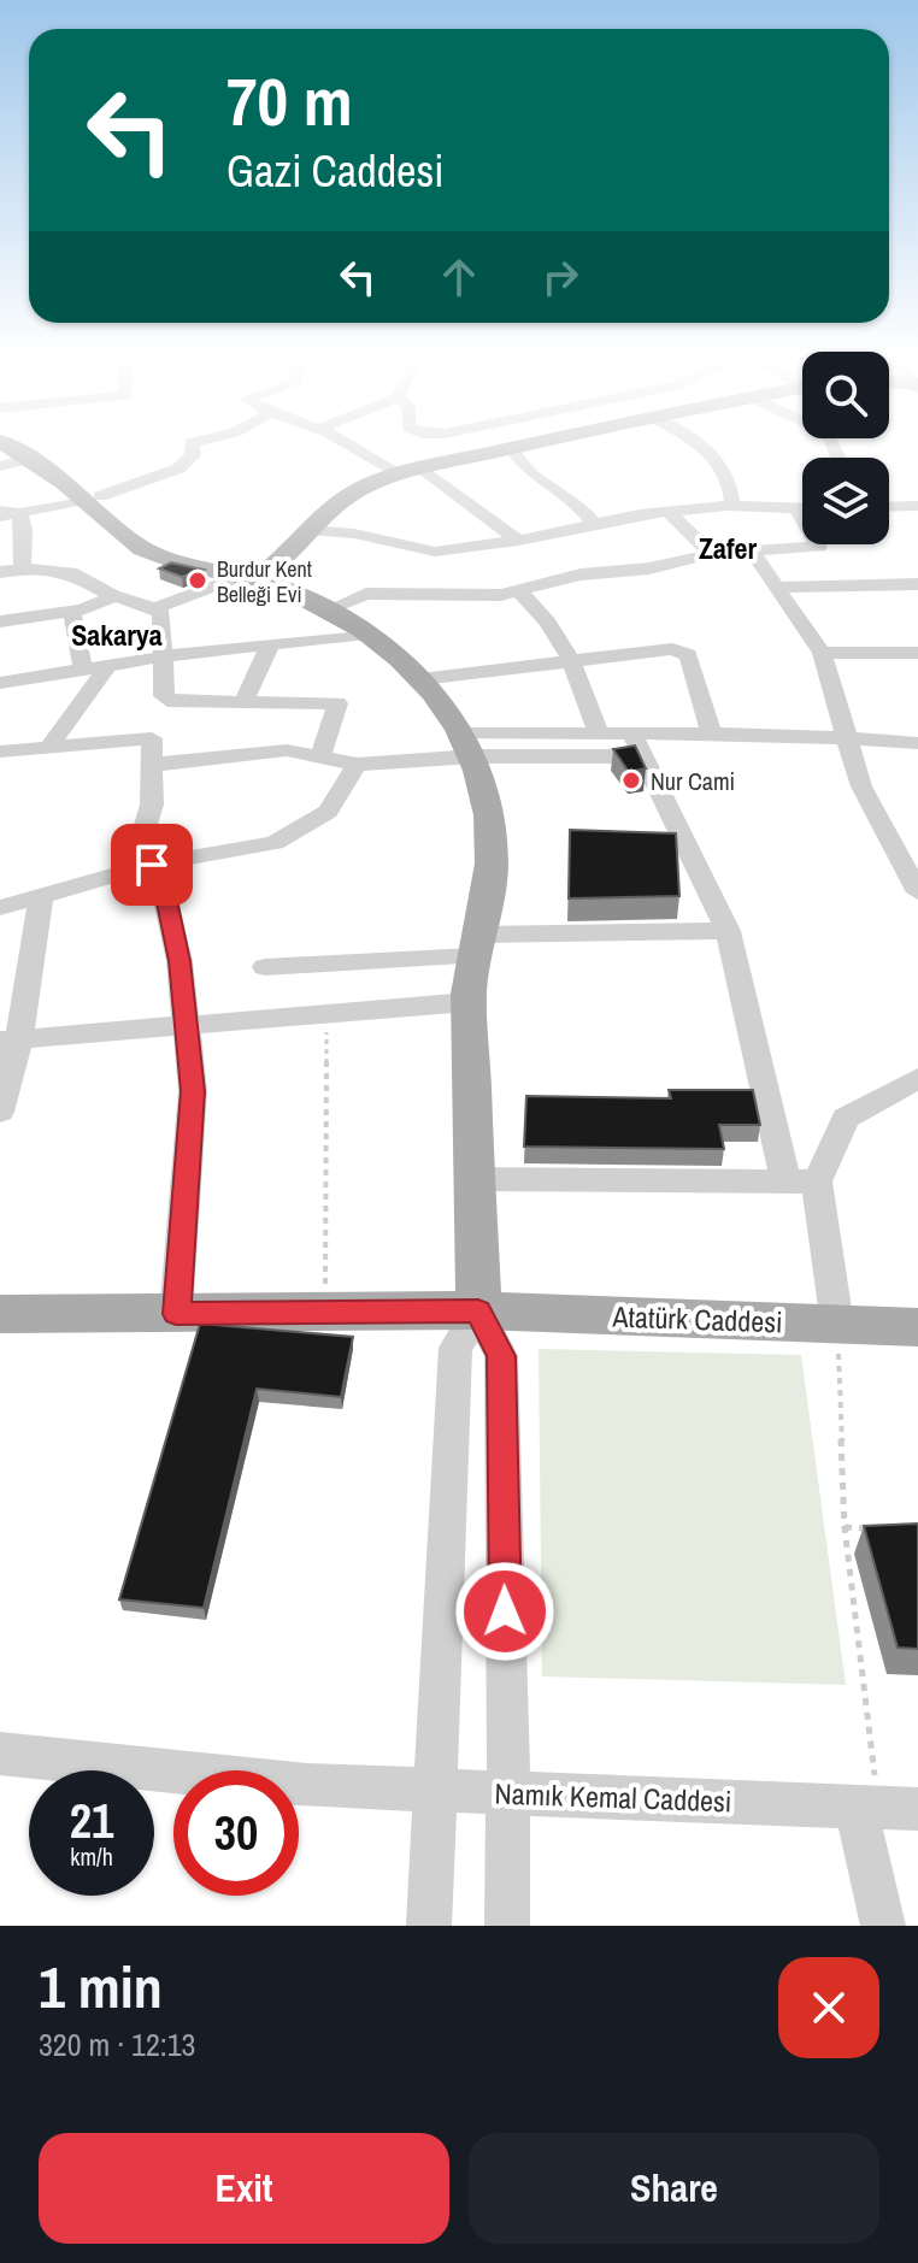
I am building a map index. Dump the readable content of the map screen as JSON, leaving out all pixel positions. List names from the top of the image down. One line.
{"streets":{"main road":["Atatürk Caddesi"],"street":["Namık Kemal Caddesi"]},"districts":["Zafer","Sakarya"],"places":["Burdur Kent Belleği Evi","Nur Cami"],"page":{"turn":["70 m","Gazi Caddesi"],"speed":"21 km/h","limit":"30","heading":["1 min","320 m · 12:13"],"buttons":["Exit","Share"]}}
